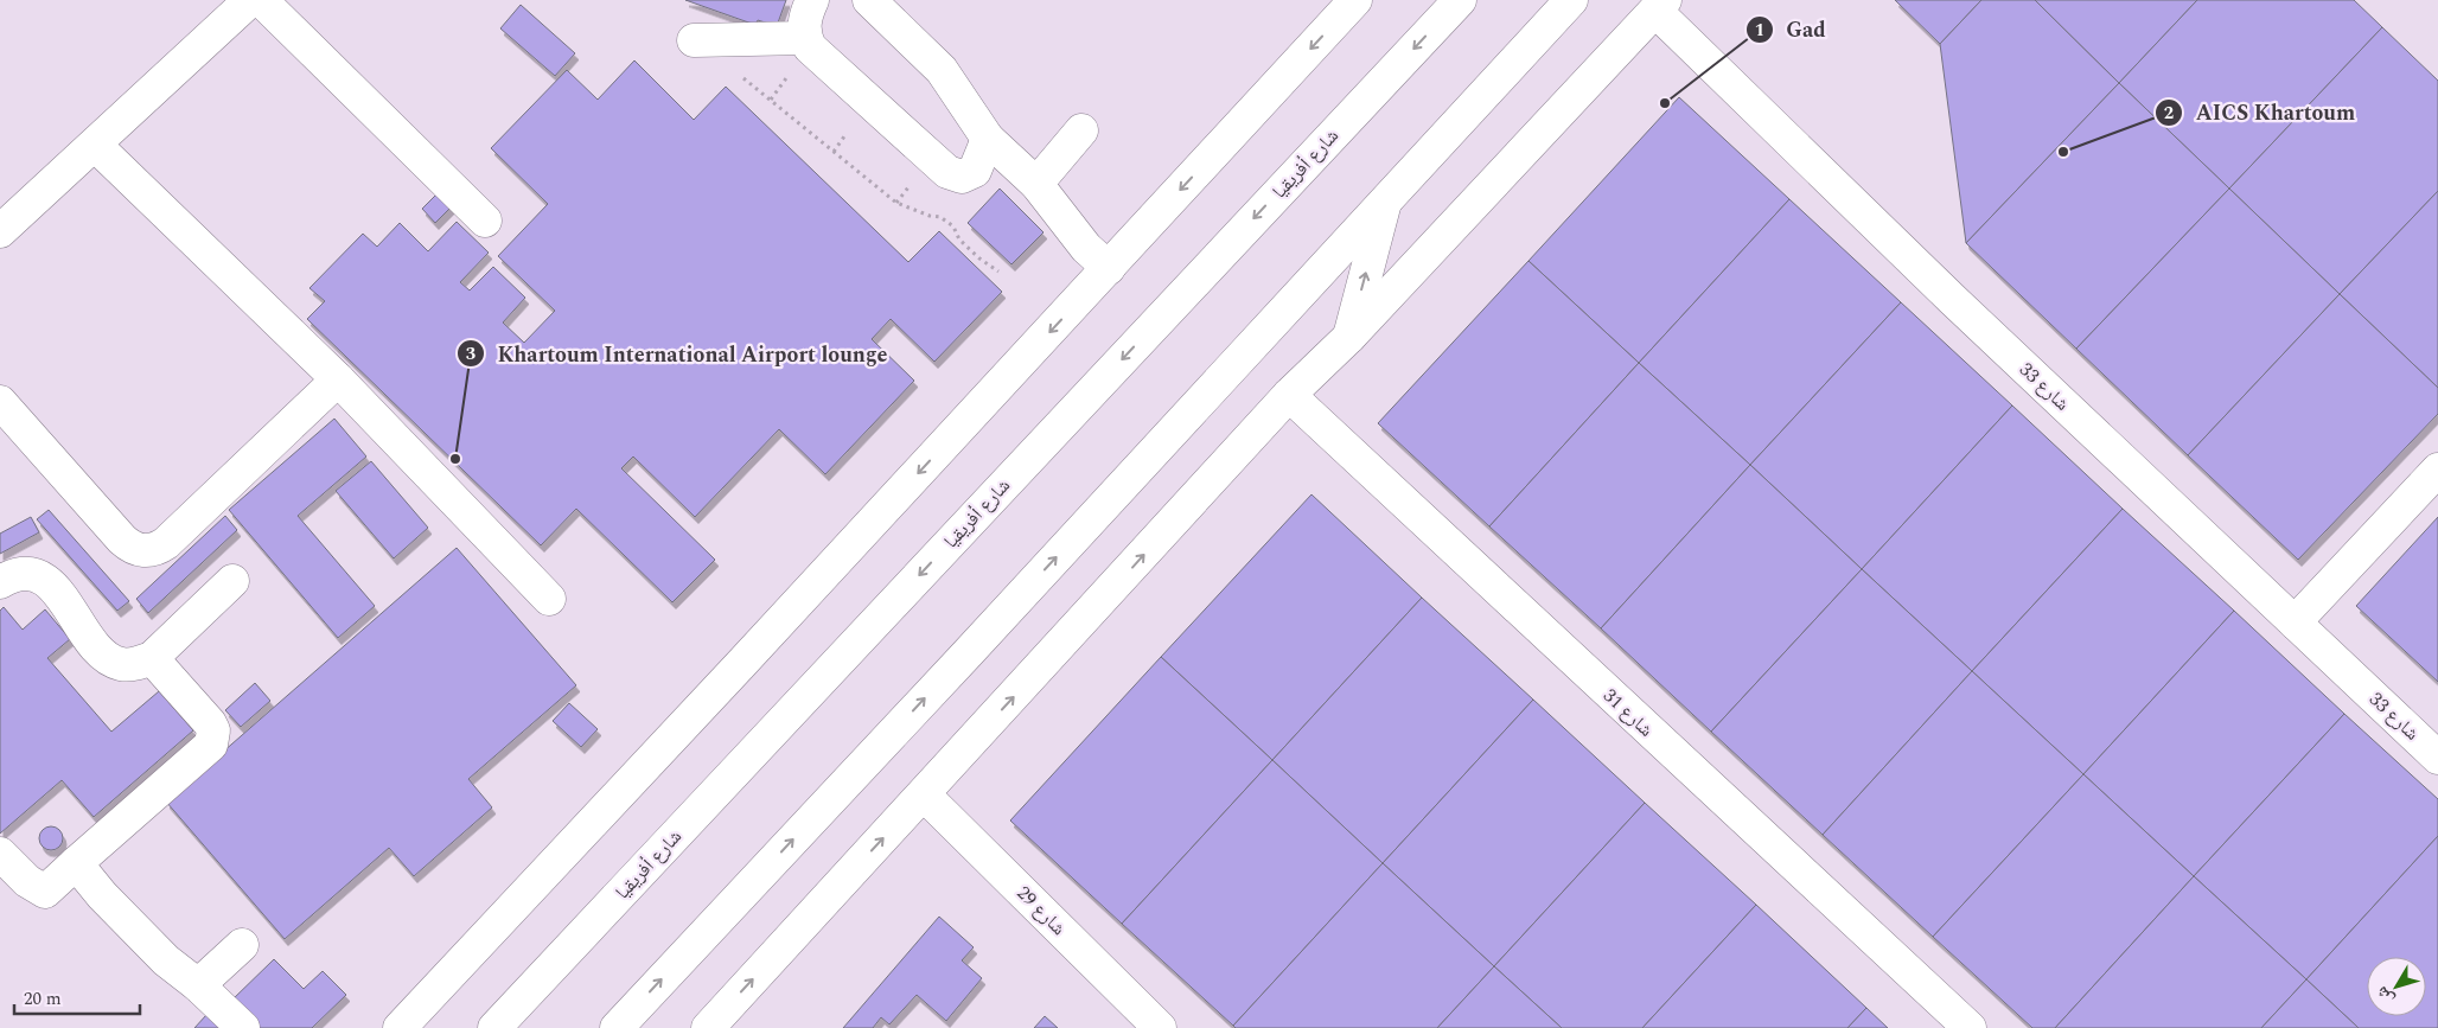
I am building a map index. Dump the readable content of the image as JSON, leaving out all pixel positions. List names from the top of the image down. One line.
{"streets":{"main road":["شارع أفريقيا","شارع 33","شارع 31","شارع 29"]},"places":["Gad","AICS Khartoum","Khartoum International Airport lounge"],"scale_bar":"20 m","north":"bottom left"}
